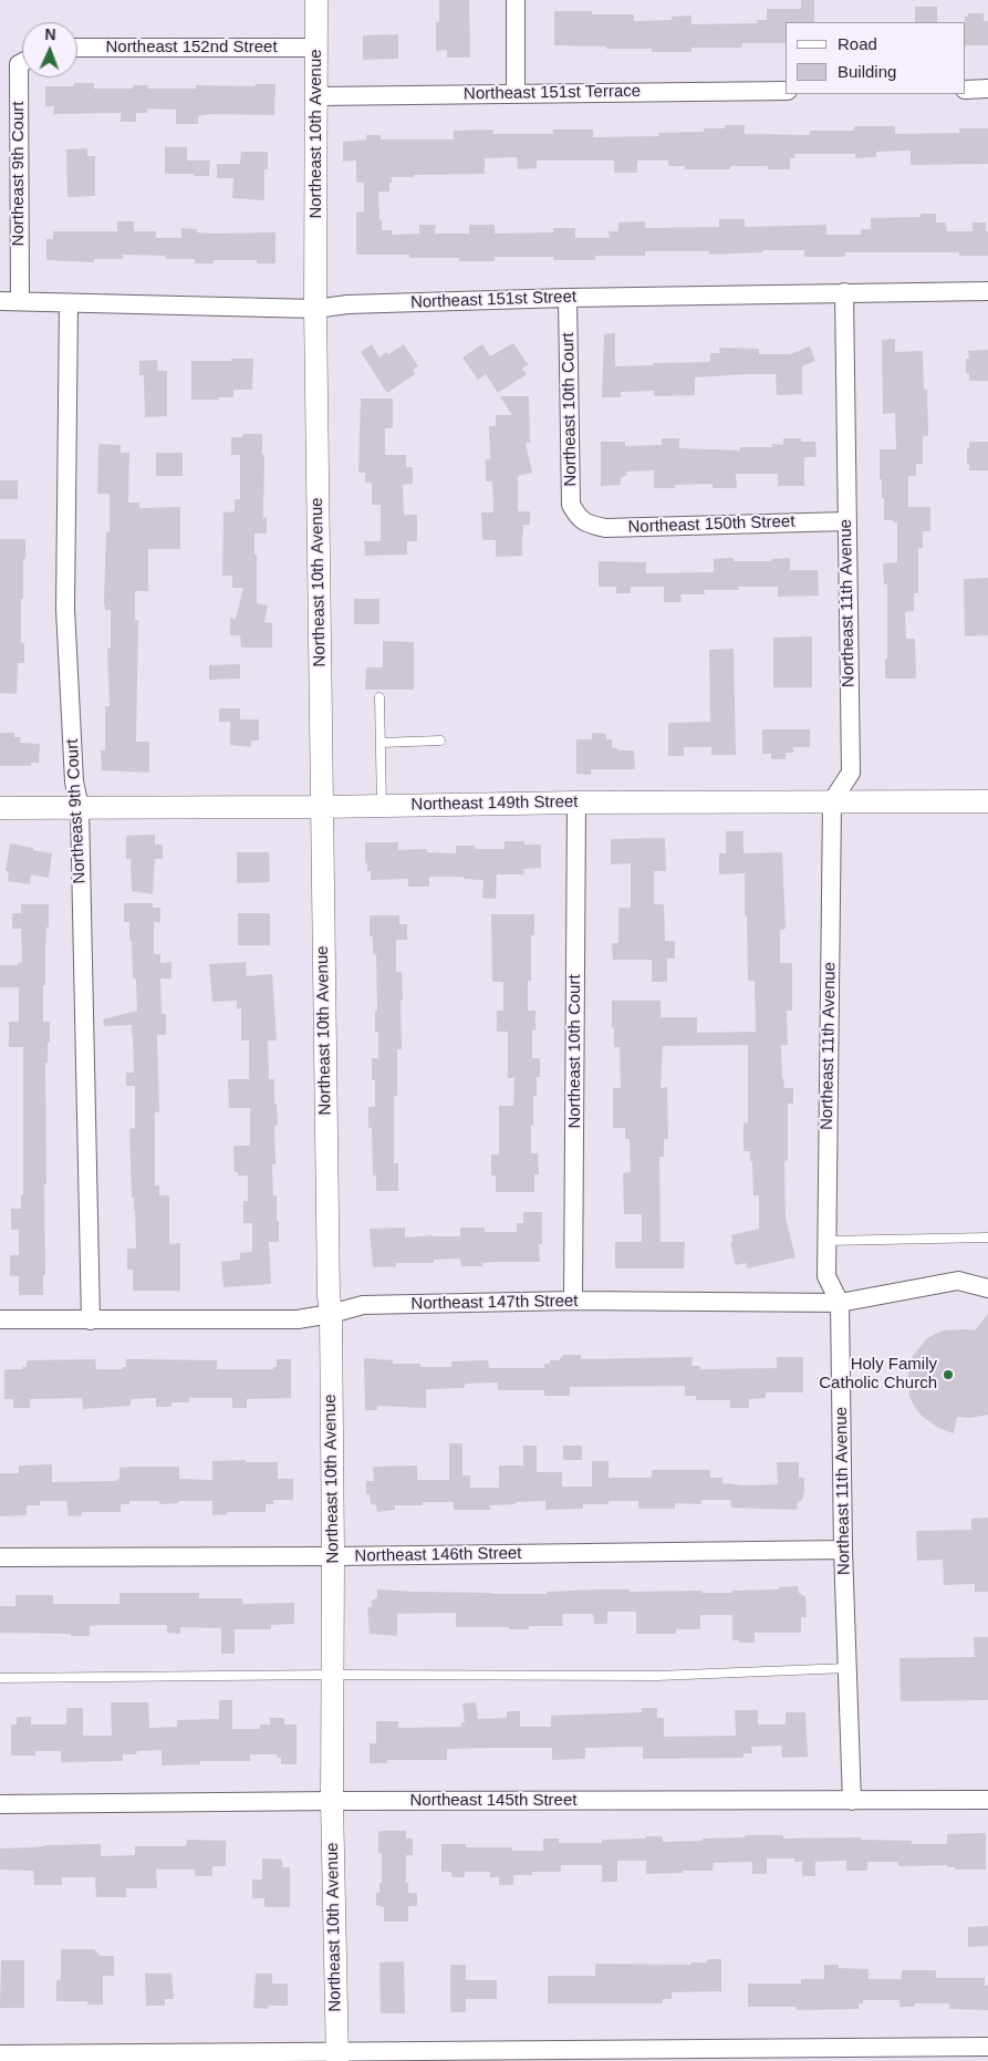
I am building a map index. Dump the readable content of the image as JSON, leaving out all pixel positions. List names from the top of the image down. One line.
{"streets":{"street":["Northeast 152nd Street","Northeast 151st Terrace","Northeast 10th Avenue","Northeast 9th Court","Northeast 151st Street","Northeast 10th Court","Northeast 150th Street","Northeast 11th Avenue","Northeast 149th Street","Northeast 147th Street","Northeast 146th Street","Northeast 145th Street"]},"crossings":[["Northeast 152nd Street","Northeast 10th Avenue"],["Northeast 151st Terrace","Northeast 10th Avenue"],["Northeast 10th Avenue","Northeast 151st Street"],["Northeast 10th Avenue","Northeast 149th Street"],["Northeast 10th Avenue","Northeast 147th Street"],["Northeast 10th Avenue","Northeast 146th Street"],["Northeast 10th Avenue","Northeast 145th Street"],["Northeast 9th Court","Northeast 151st Street"],["Northeast 9th Court","Northeast 149th Street"],["Northeast 9th Court","Northeast 147th Street"],["Northeast 151st Street","Northeast 10th Court"],["Northeast 151st Street","Northeast 11th Avenue"],["Northeast 10th Court","Northeast 150th Street"],["Northeast 10th Court","Northeast 149th Street"],["Northeast 10th Court","Northeast 147th Street"],["Northeast 150th Street","Northeast 11th Avenue"],["Northeast 11th Avenue","Northeast 149th Street"],["Northeast 11th Avenue","Northeast 147th Street"],["Northeast 11th Avenue","Northeast 146th Street"],["Northeast 11th Avenue","Northeast 145th Street"]],"places":["Holy Family Catholic Church"],"legend":["Road","Building"],"north":"top"}
